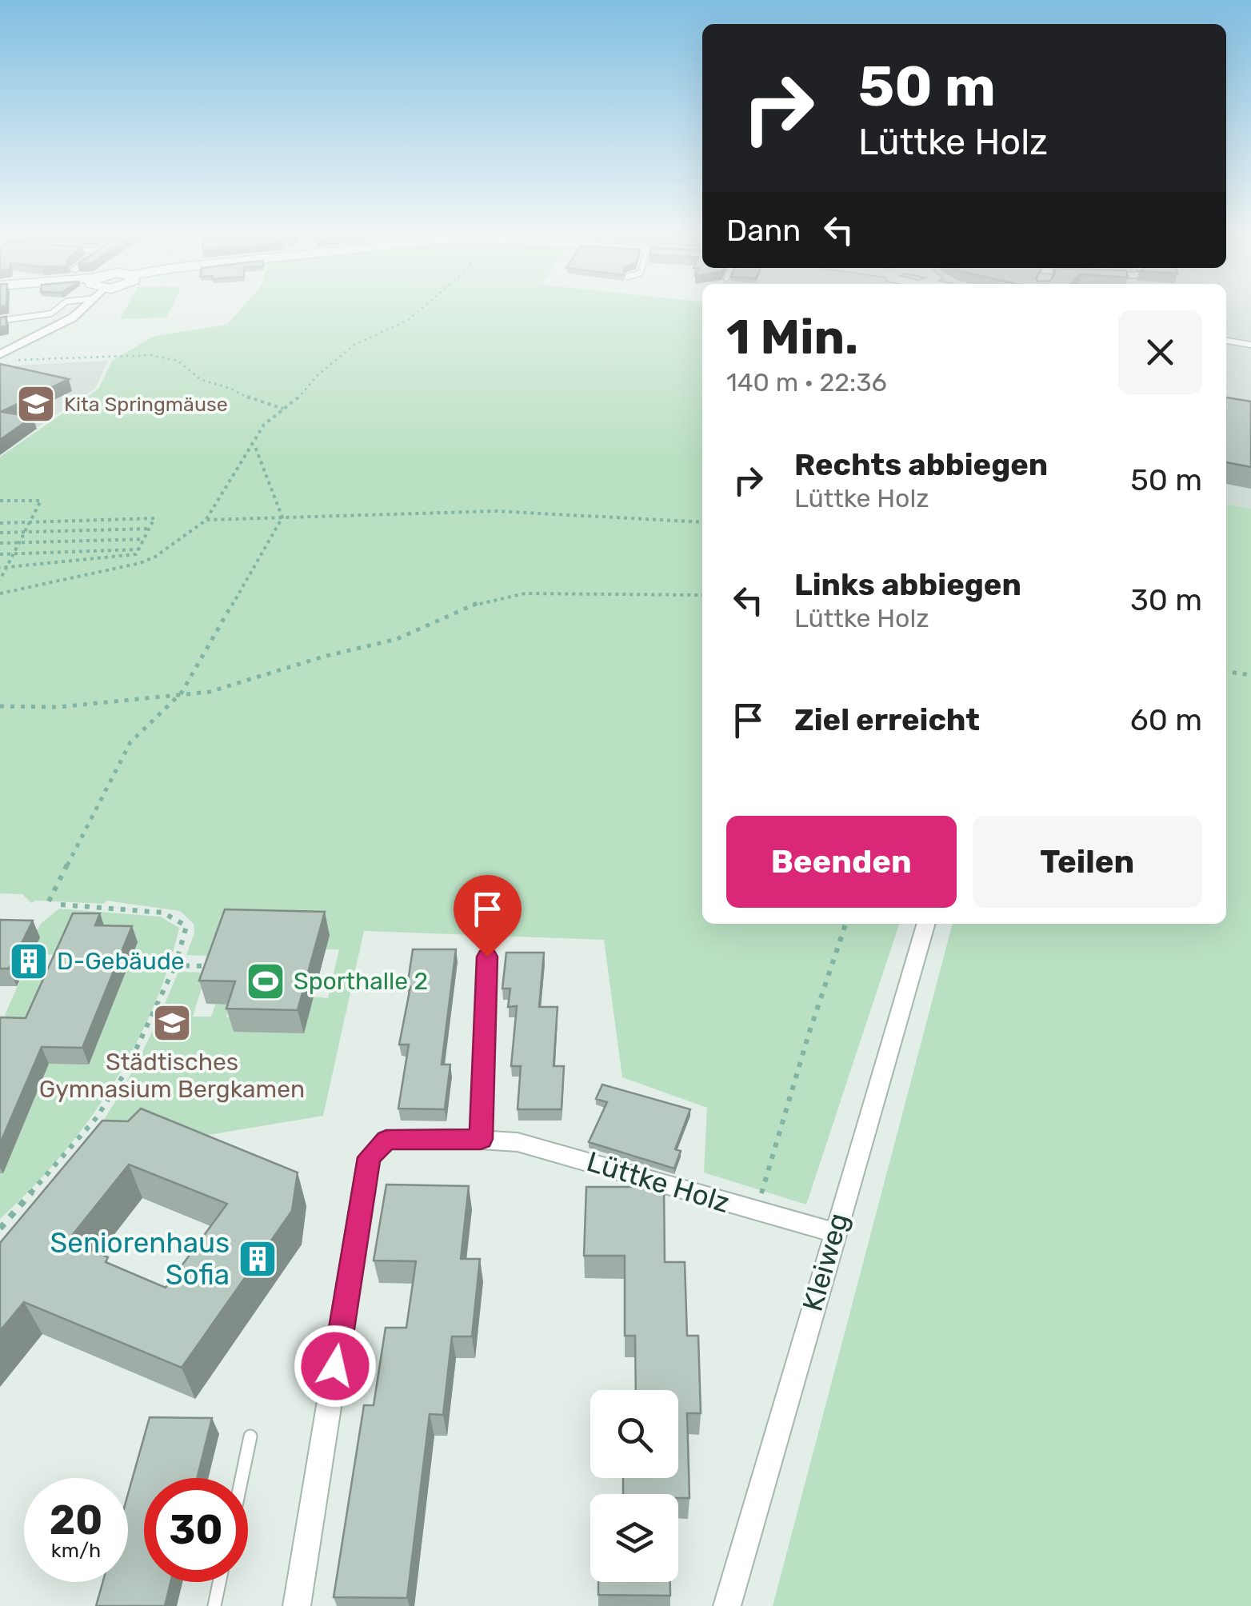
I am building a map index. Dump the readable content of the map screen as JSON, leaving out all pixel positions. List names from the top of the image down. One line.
{"streets":{"street":["Lüttke Holz","Kleiweg"]},"crossings":[["Lüttke Holz","Kleiweg"]],"places":{"school or university":["Kita Springmäuse","Städtisches Gymnasium Bergkamen"],"building":["D-Gebäude","Seniorenhaus Sofia"],"sports":["Sporthalle 2"]},"page":{"turn":["50 m","Lüttke Holz"],"then":"Dann","heading":["1 Min.","140 m · 22:36"],"list":[{"name":"Rechts abbiegen","note":"Lüttke Holz","value":"50 m"},{"name":"Links abbiegen","note":"Lüttke Holz","value":"30 m"},{"name":"Ziel erreicht","value":"60 m"}],"buttons":["Beenden","Teilen"],"speed":"20 km/h","limit":"30"}}
